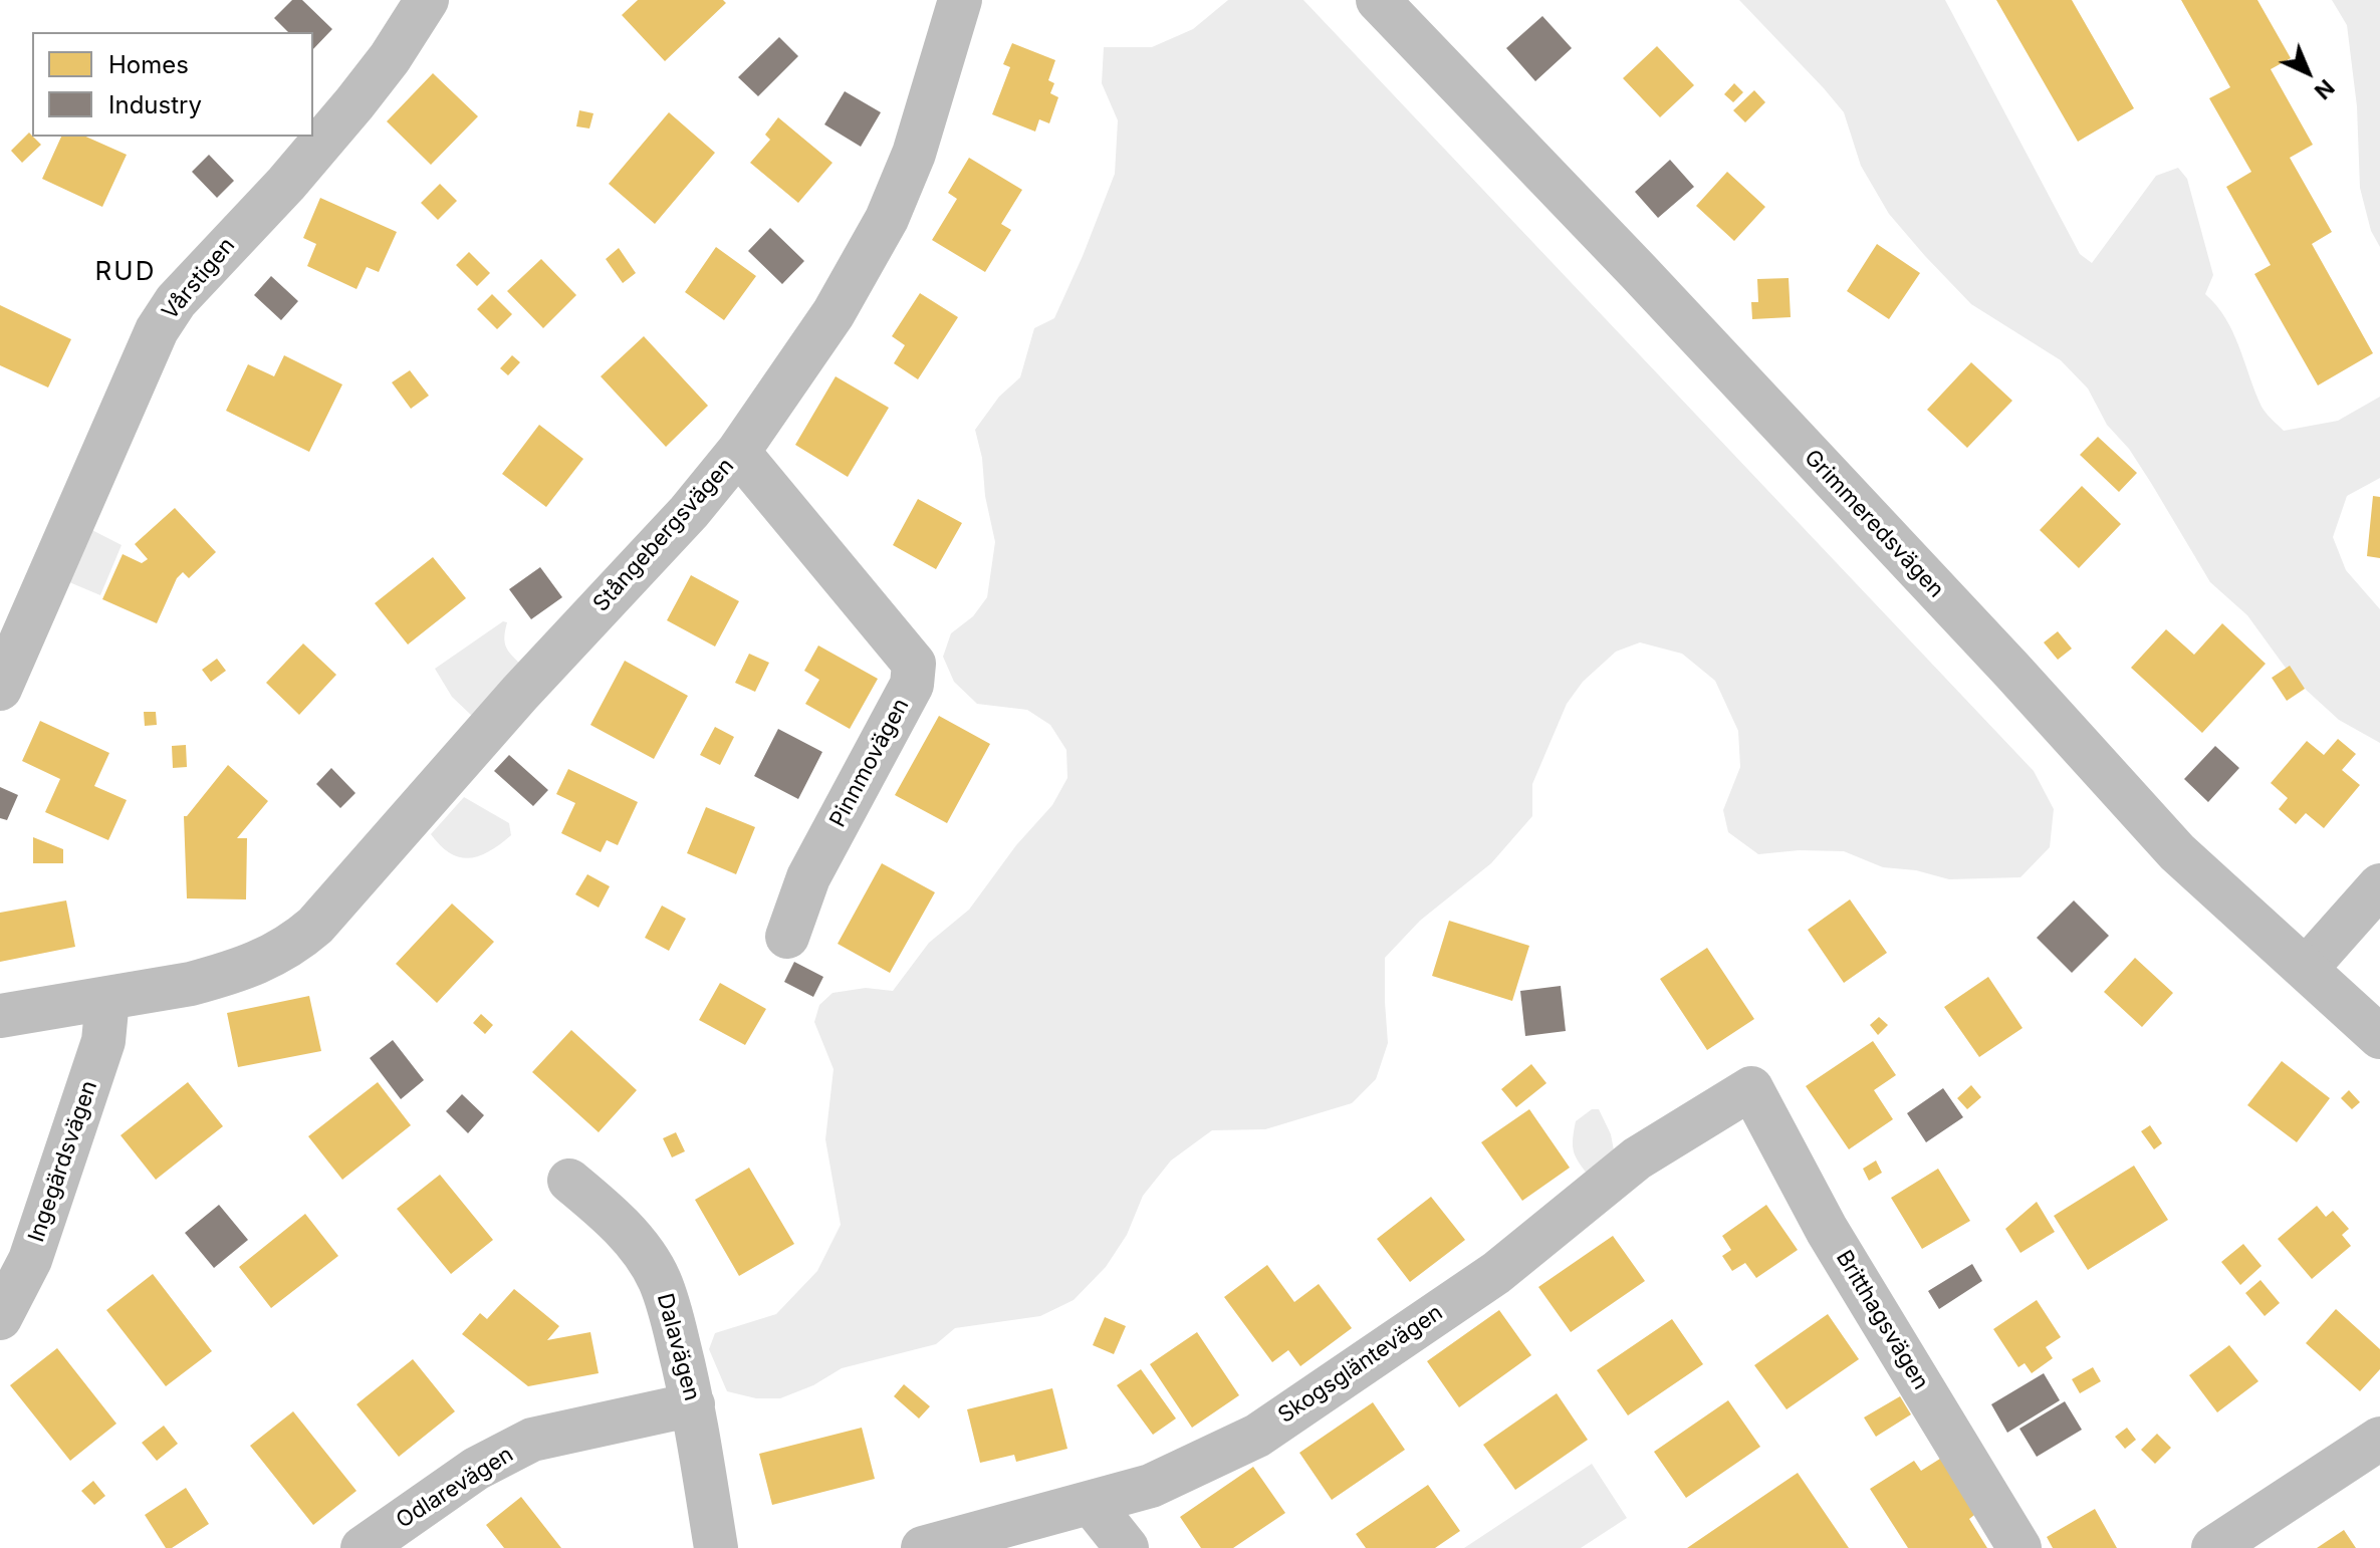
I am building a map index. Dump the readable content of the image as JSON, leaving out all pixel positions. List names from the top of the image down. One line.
{"streets":{"street":["Vårstigen","Grimmeredsvägen","Stångebergsvägen","Pinnmovägen","Ingegärdsvägen","Britthagsvägen","Dalavägen","Skogsgläntevägen","Odlarevägen"]},"crossings":[["Stångebergsvägen","Pinnmovägen"],["Stångebergsvägen","Ingegärdsvägen"],["Britthagsvägen","Skogsgläntevägen"],["Dalavägen","Odlarevägen"]],"districts":["RUD"],"legend":["Homes","Industry"],"north":"bottom right"}
